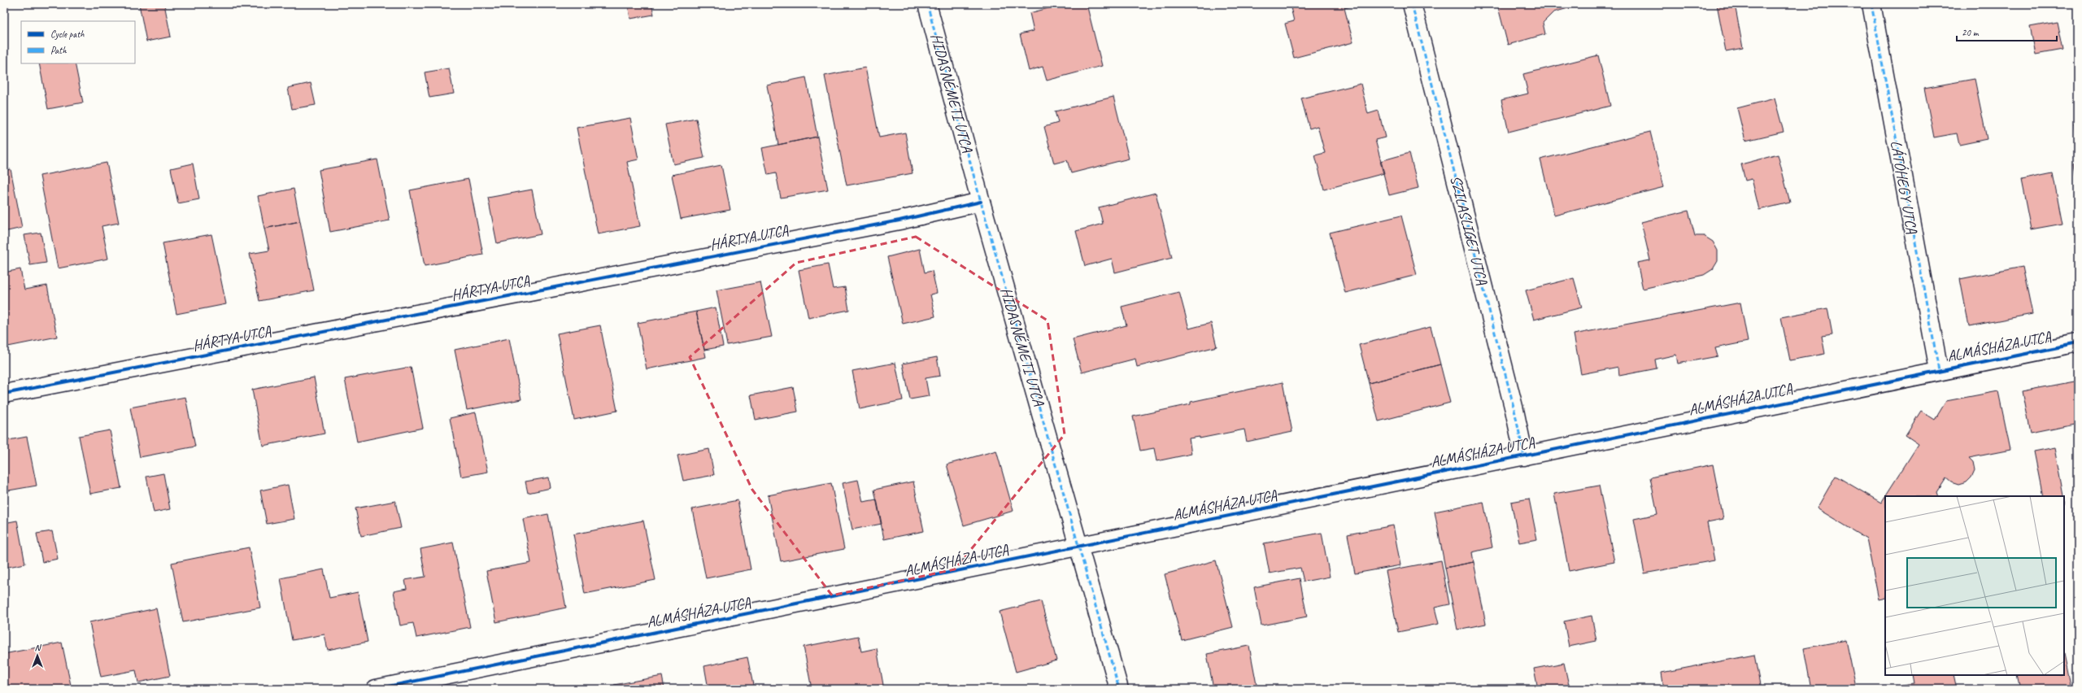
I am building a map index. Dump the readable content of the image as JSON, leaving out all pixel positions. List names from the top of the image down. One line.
{"streets":{"street":["HIDASNÉMETI UTCA","LÁTÓHEGY UTCA","SZILASLIGET UTCA","HÁRTYA UTCA","ALMÁSHÁZA UTCA"]},"crossings":[["HIDASNÉMETI UTCA","HÁRTYA UTCA"],["HIDASNÉMETI UTCA","ALMÁSHÁZA UTCA"],["LÁTÓHEGY UTCA","ALMÁSHÁZA UTCA"],["SZILASLIGET UTCA","ALMÁSHÁZA UTCA"]],"legend":["Cycle path","Path"],"scale_bar":"20 m","north":"top"}
